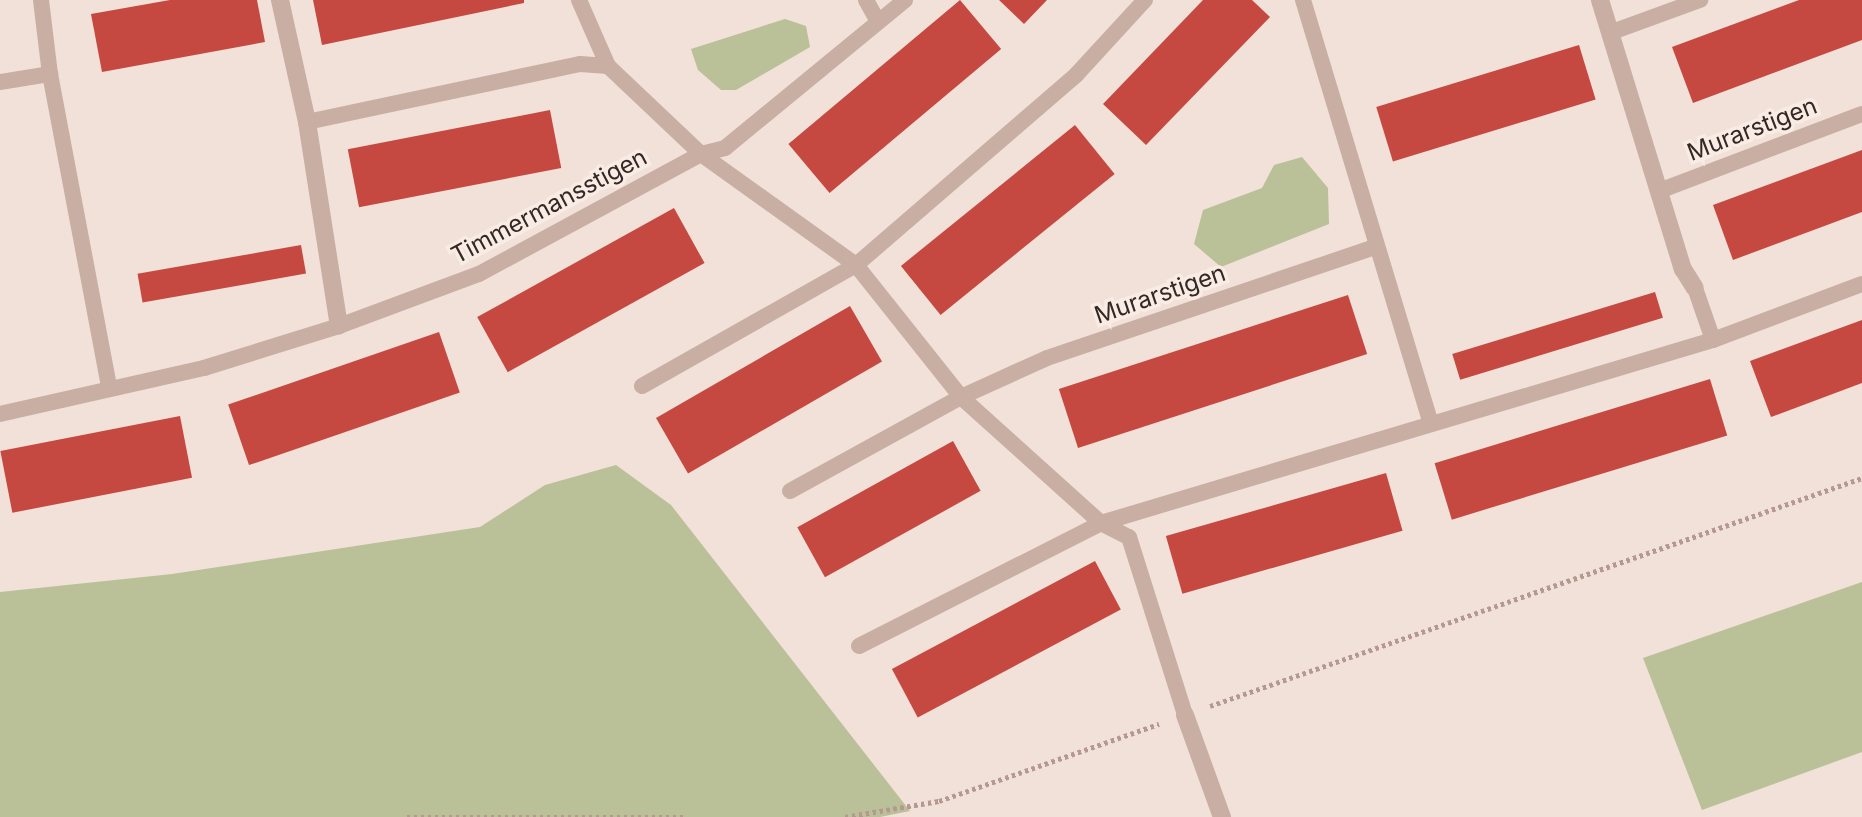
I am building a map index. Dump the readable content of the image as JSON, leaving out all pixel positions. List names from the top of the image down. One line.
{"streets":{"lane":["Murarstigen","Timmermansstigen"]},"crossings":[["Murarstigen","Timmermansstigen"]]}
